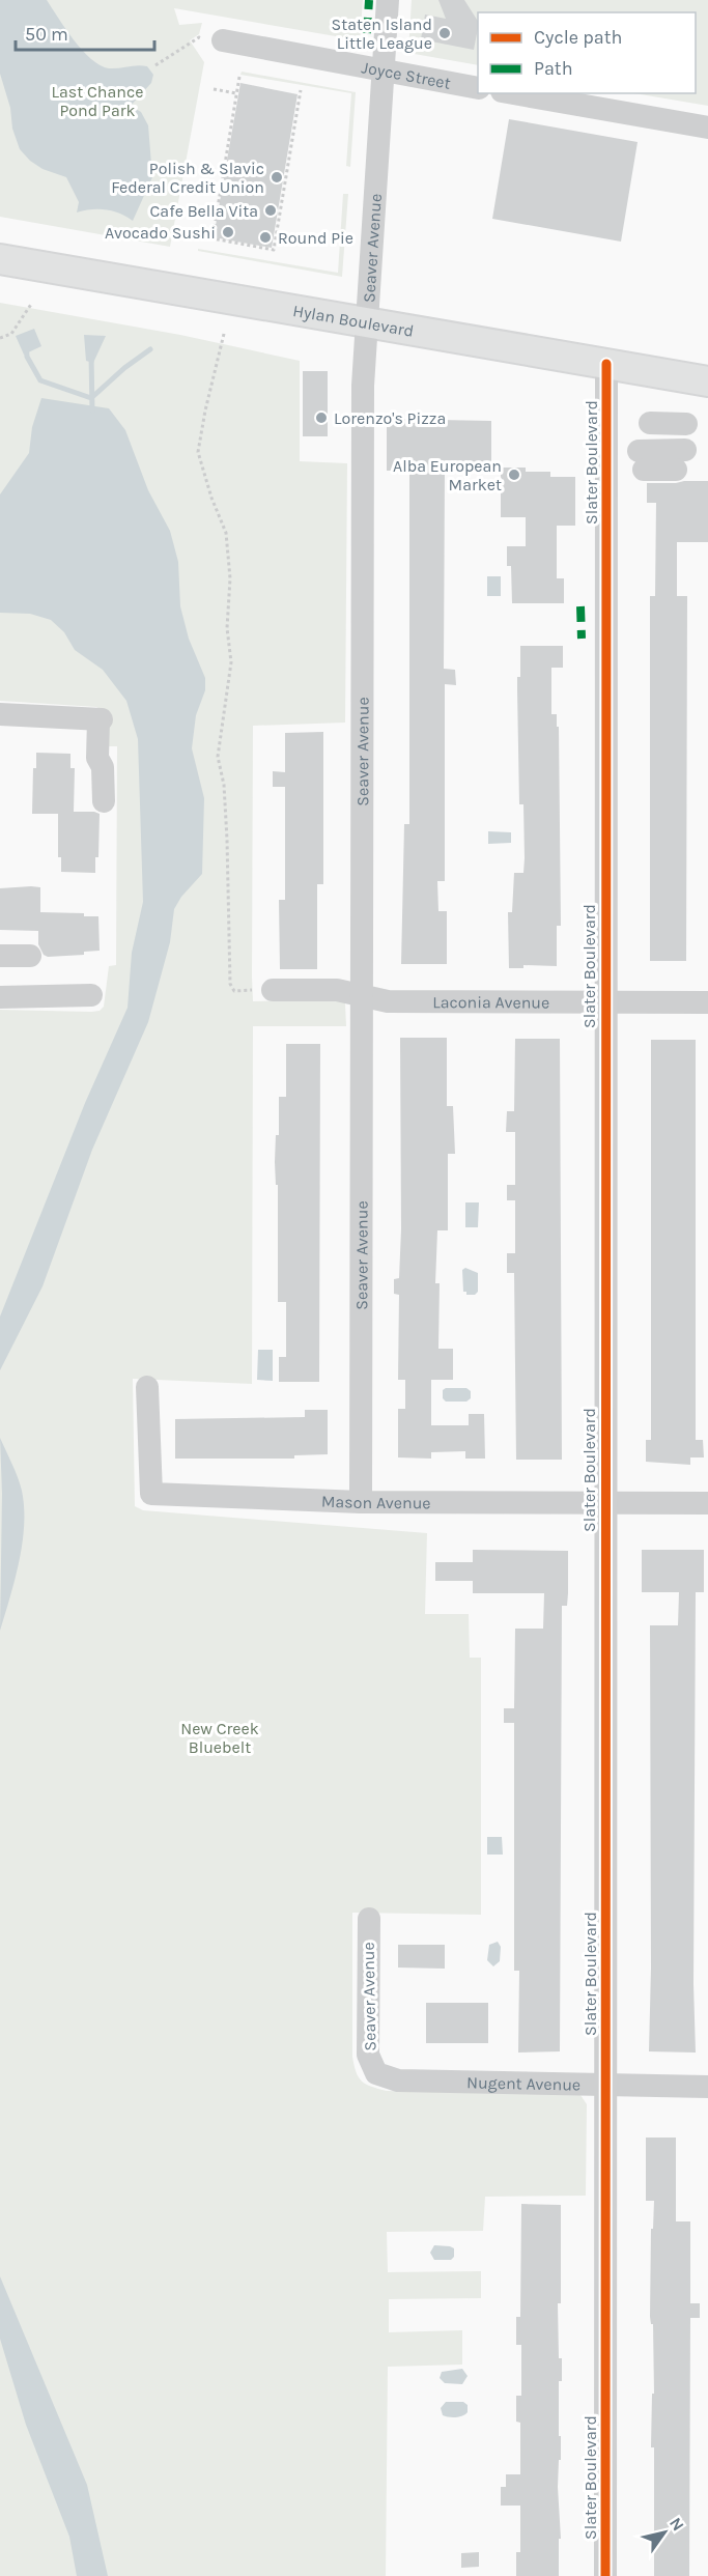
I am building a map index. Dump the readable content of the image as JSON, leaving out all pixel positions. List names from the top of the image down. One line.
{"streets":{"main road":["Hylan Boulevard"],"street":["Joyce Street","Seaver Avenue","Slater Boulevard","Laconia Avenue","Mason Avenue","Nugent Avenue"]},"crossings":[["Joyce Street","Seaver Avenue"],["Seaver Avenue","Hylan Boulevard"],["Seaver Avenue","Laconia Avenue"],["Seaver Avenue","Mason Avenue"],["Seaver Avenue","Nugent Avenue"],["Hylan Boulevard","Slater Boulevard"],["Slater Boulevard","Laconia Avenue"],["Slater Boulevard","Mason Avenue"],["Slater Boulevard","Nugent Avenue"]],"parks":["Last Chance Pond Park","New Creek Bluebelt"],"places":["Staten Island Little League","Polish & Slavic Federal Credit Union","Cafe Bella Vita","Avocado Sushi","Round Pie","Lorenzo's Pizza","Alba European Market"],"legend":["Cycle path","Path"],"scale_bar":"50 m","north":"top right"}
